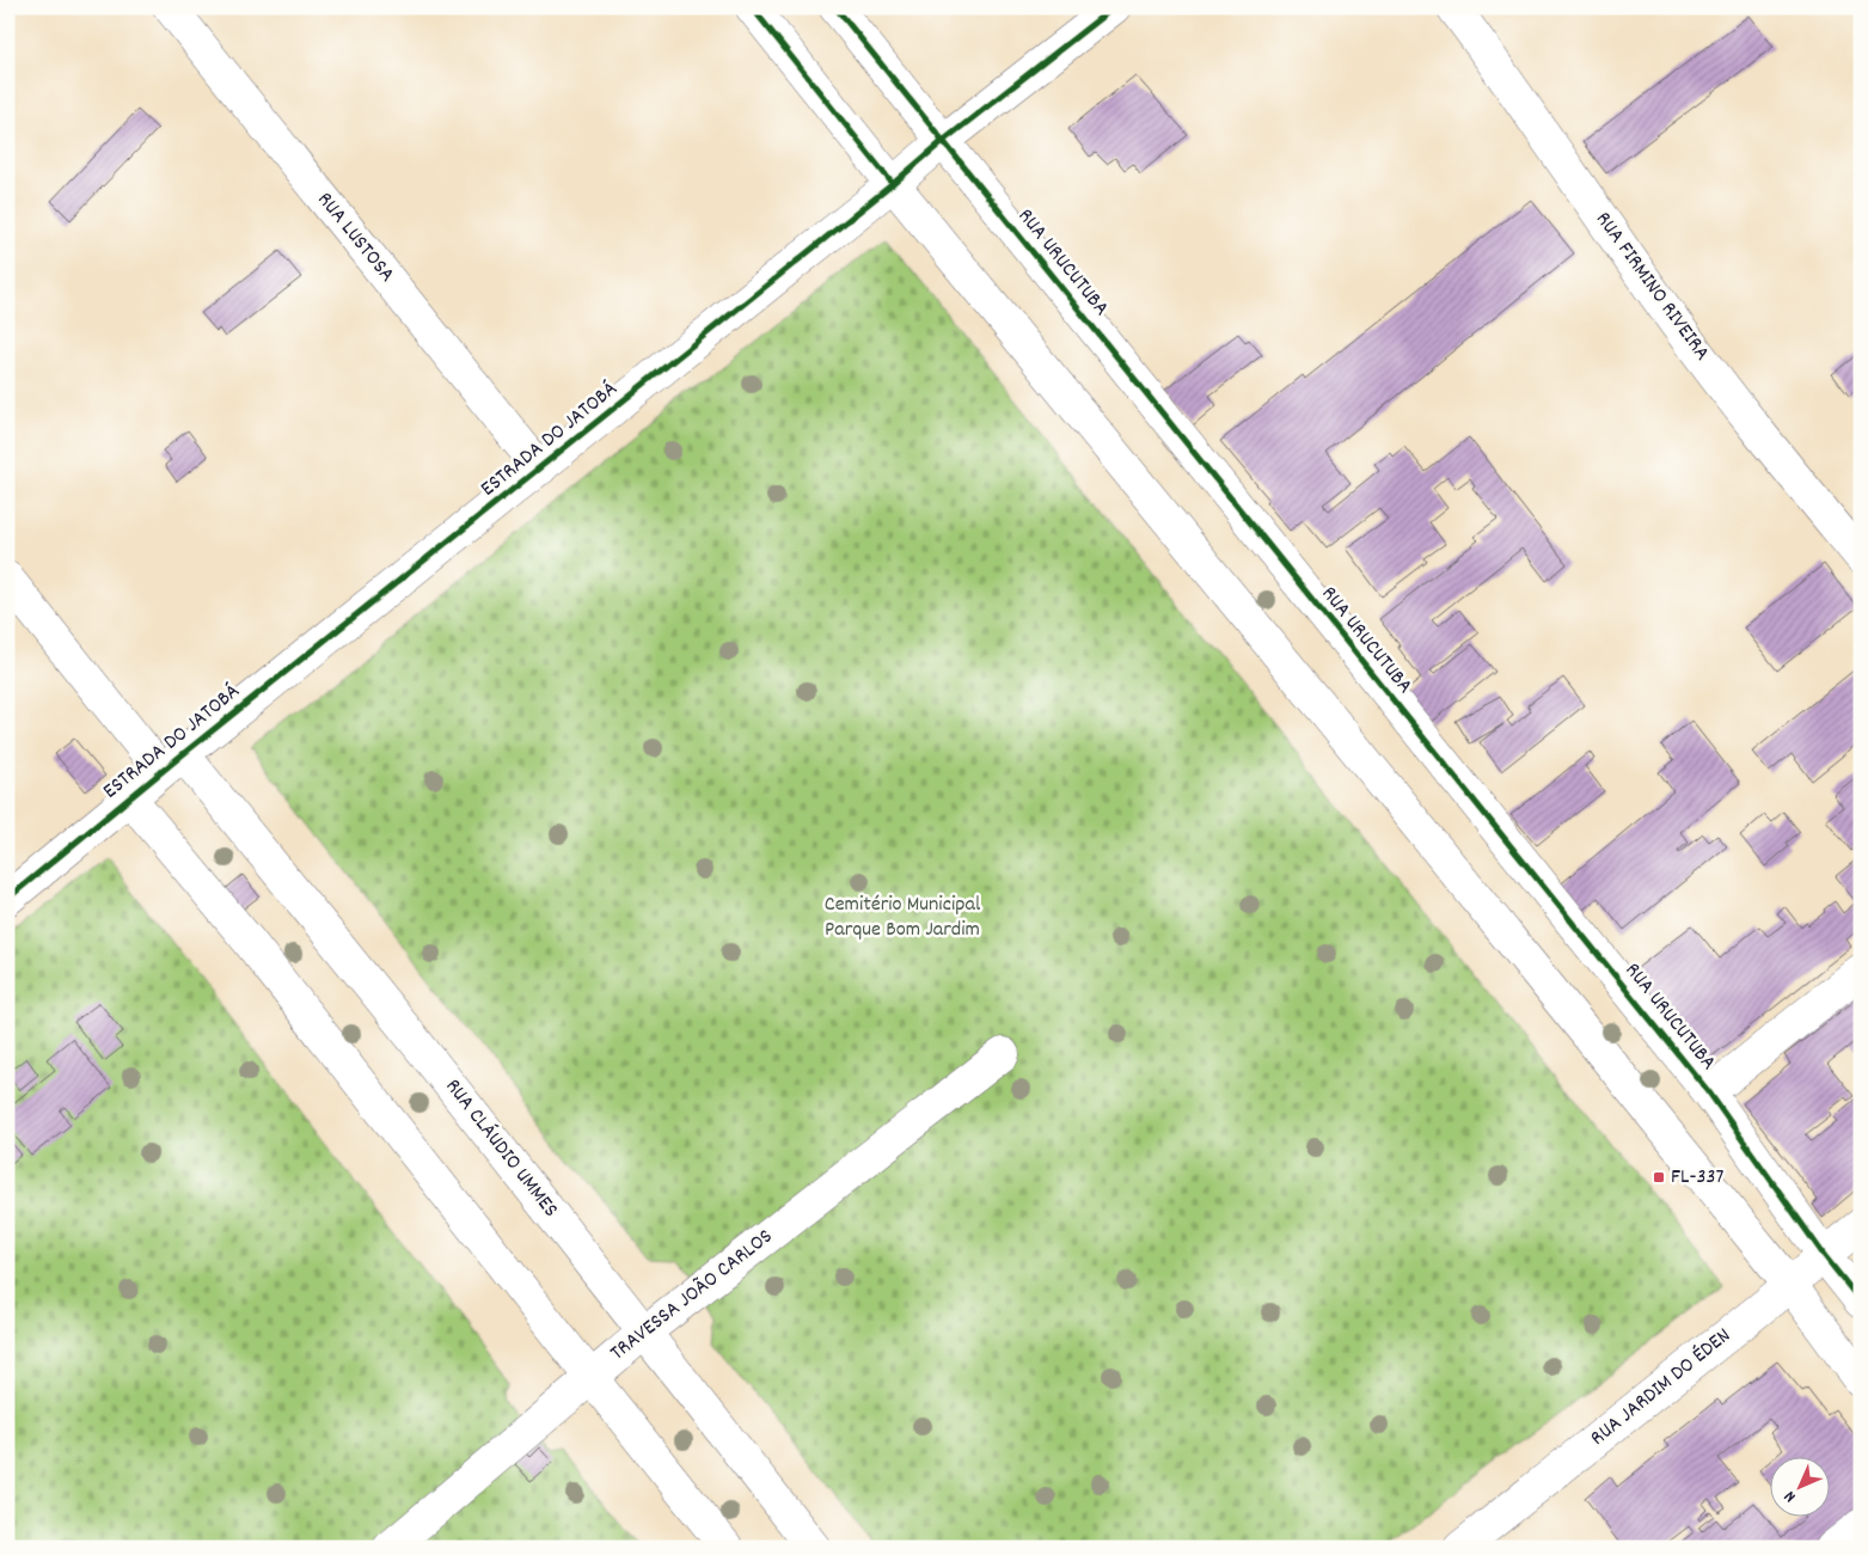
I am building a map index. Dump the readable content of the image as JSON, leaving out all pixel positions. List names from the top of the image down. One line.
{"streets":{"street":["RUA LUSTOSA","RUA URUCUTUBA","RUA FIRMINO RIVEIRA","ESTRADA DO JATOBÁ","RUA CLÁUDIO UMMES","TRAVESSA JOÃO CARLOS","RUA JARDIM DO ÉDEN"]},"crossings":[["RUA LUSTOSA","ESTRADA DO JATOBÁ"],["RUA URUCUTUBA","ESTRADA DO JATOBÁ"],["RUA URUCUTUBA","RUA JARDIM DO ÉDEN"],["ESTRADA DO JATOBÁ","RUA CLÁUDIO UMMES"],["RUA CLÁUDIO UMMES","TRAVESSA JOÃO CARLOS"]],"parks":["Cemitério Municipal Parque Bom Jardim"],"places":{"transit":["FL-337"]},"north":"bottom left"}
